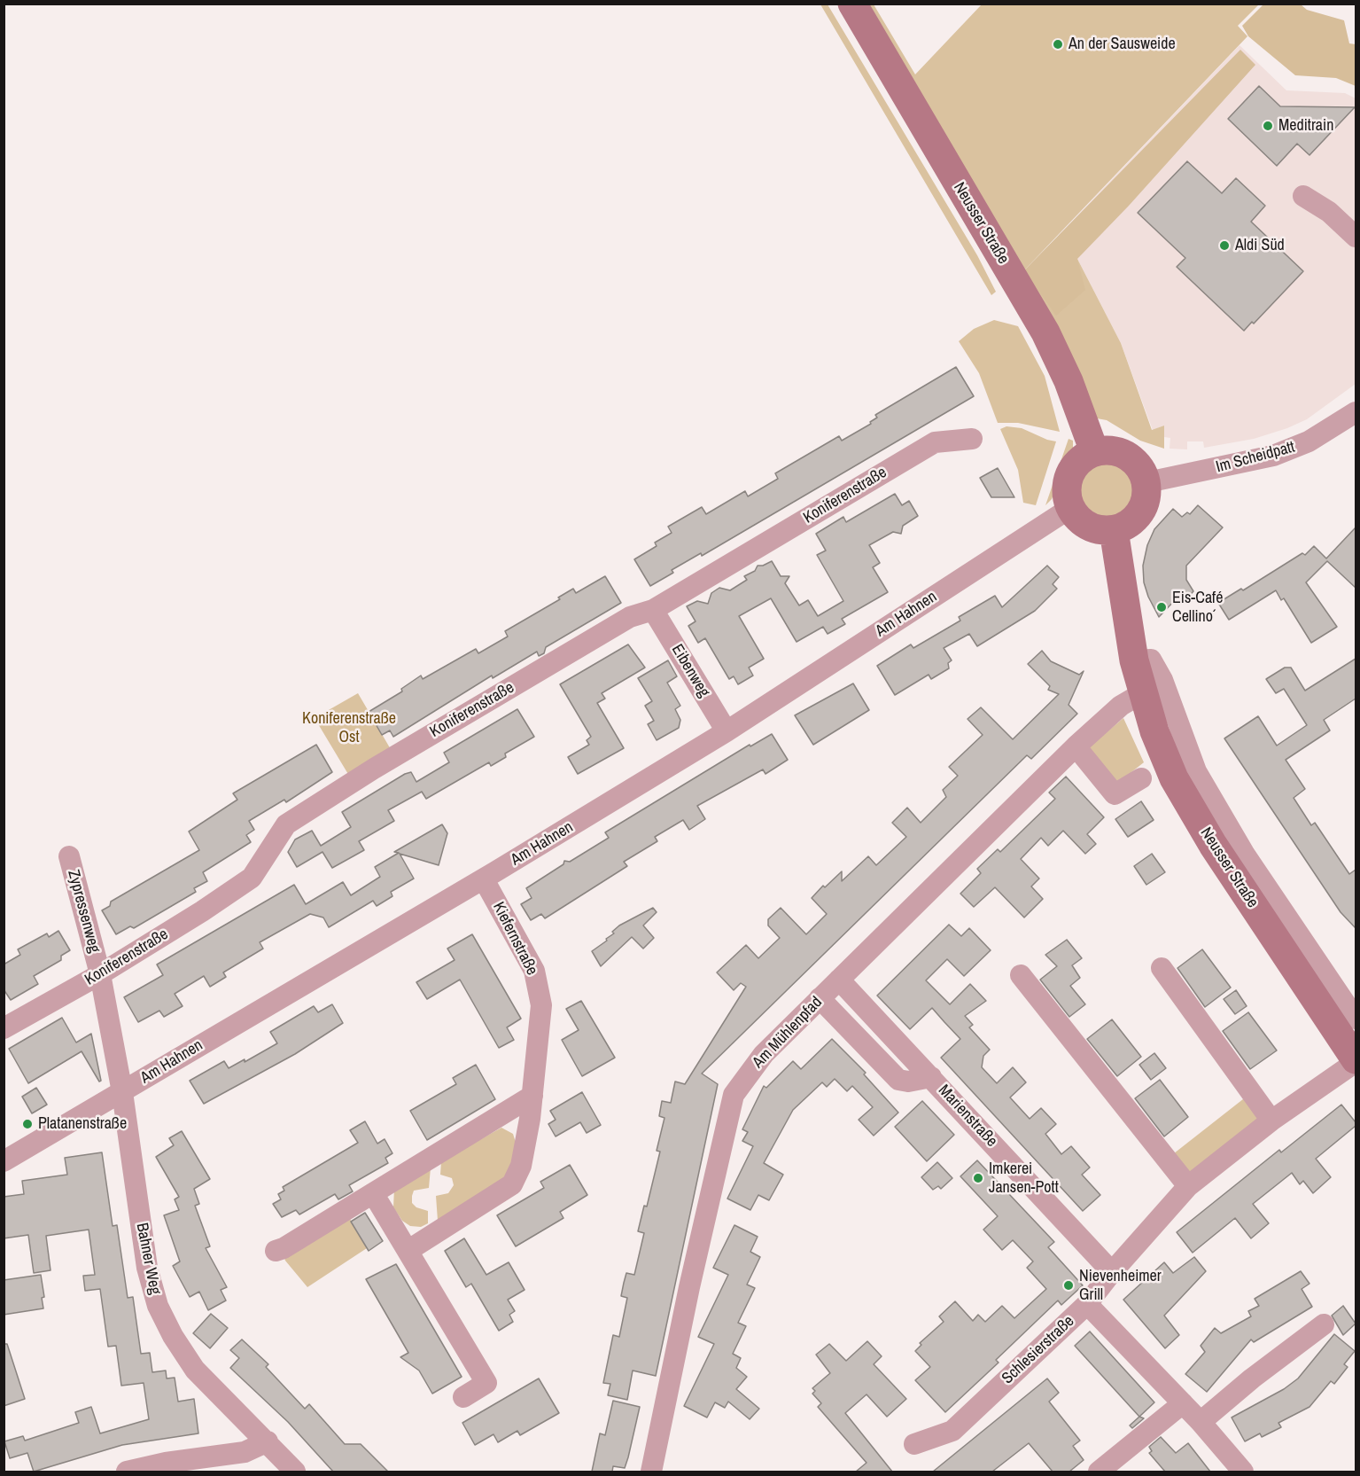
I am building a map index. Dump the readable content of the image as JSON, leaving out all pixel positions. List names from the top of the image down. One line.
{"streets":{"main road":["Neusser Straße"],"street":["Im Scheidpatt","Koniferenstraße","Am Hahnen","Eibenweg","Zypressenweg","Kiefernstraße","Am Mühlenpfad","Marienstraße","Bahner Weg","Schlesierstraße"]},"crossings":[["Neusser Straße","Im Scheidpatt"],["Neusser Straße","Am Hahnen"],["Neusser Straße","Am Mühlenpfad"],["Neusser Straße","Schlesierstraße"],["Im Scheidpatt","Am Hahnen"],["Koniferenstraße","Eibenweg"],["Koniferenstraße","Zypressenweg"],["Am Hahnen","Eibenweg"],["Am Hahnen","Zypressenweg"],["Am Hahnen","Kiefernstraße"],["Am Hahnen","Bahner Weg"],["Zypressenweg","Bahner Weg"],["Am Mühlenpfad","Marienstraße"],["Marienstraße","Schlesierstraße"]],"parks":["Koniferenstraße Ost"],"places":["An der Sausweide","Meditrain","Aldi Süd","Eis-Café Cellino´","Platanenstraße","Imkerei Jansen-Pott","Nievenheimer Grill"]}
